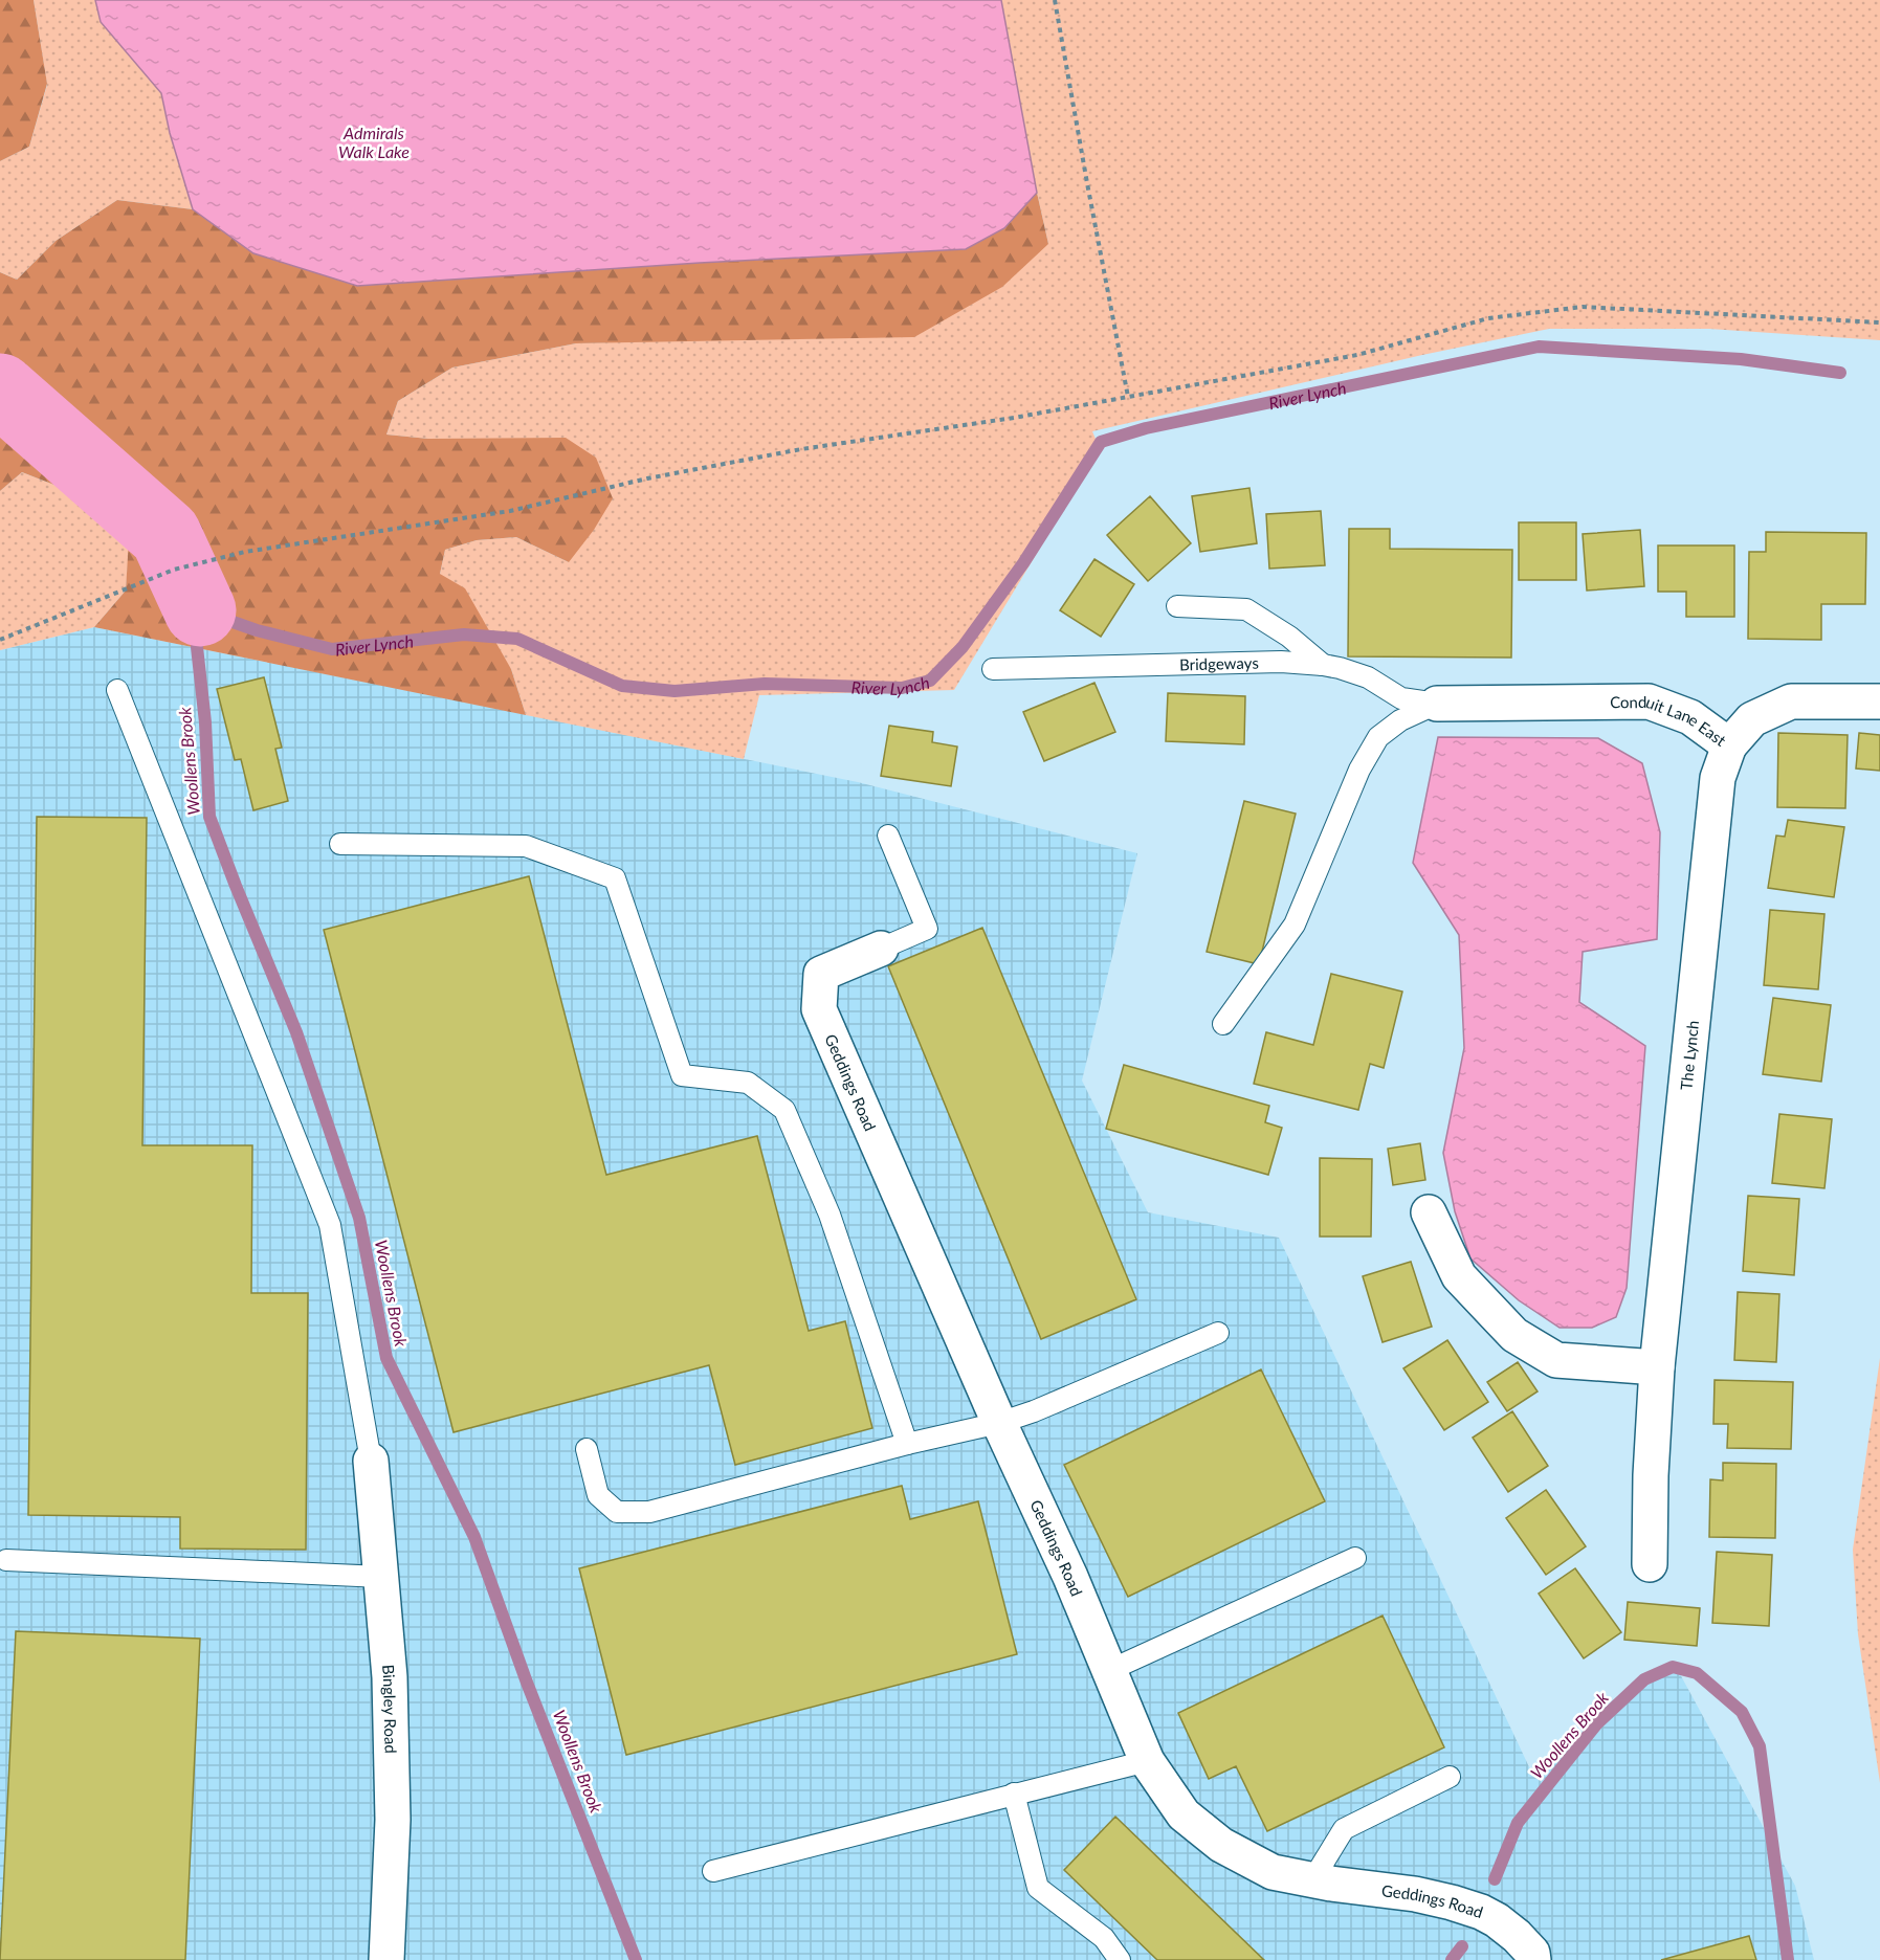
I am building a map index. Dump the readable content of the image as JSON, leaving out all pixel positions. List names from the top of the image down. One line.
{"streets":{"street":["Conduit Lane East","The Lynch","Geddings Road","Bingley Road"],"lane":["Bridgeways"]},"crossings":[["Bridgeways","Conduit Lane East"],["Conduit Lane East","The Lynch"]],"water":["Admirals Walk Lake","River Lynch","Woollens Brook"]}
